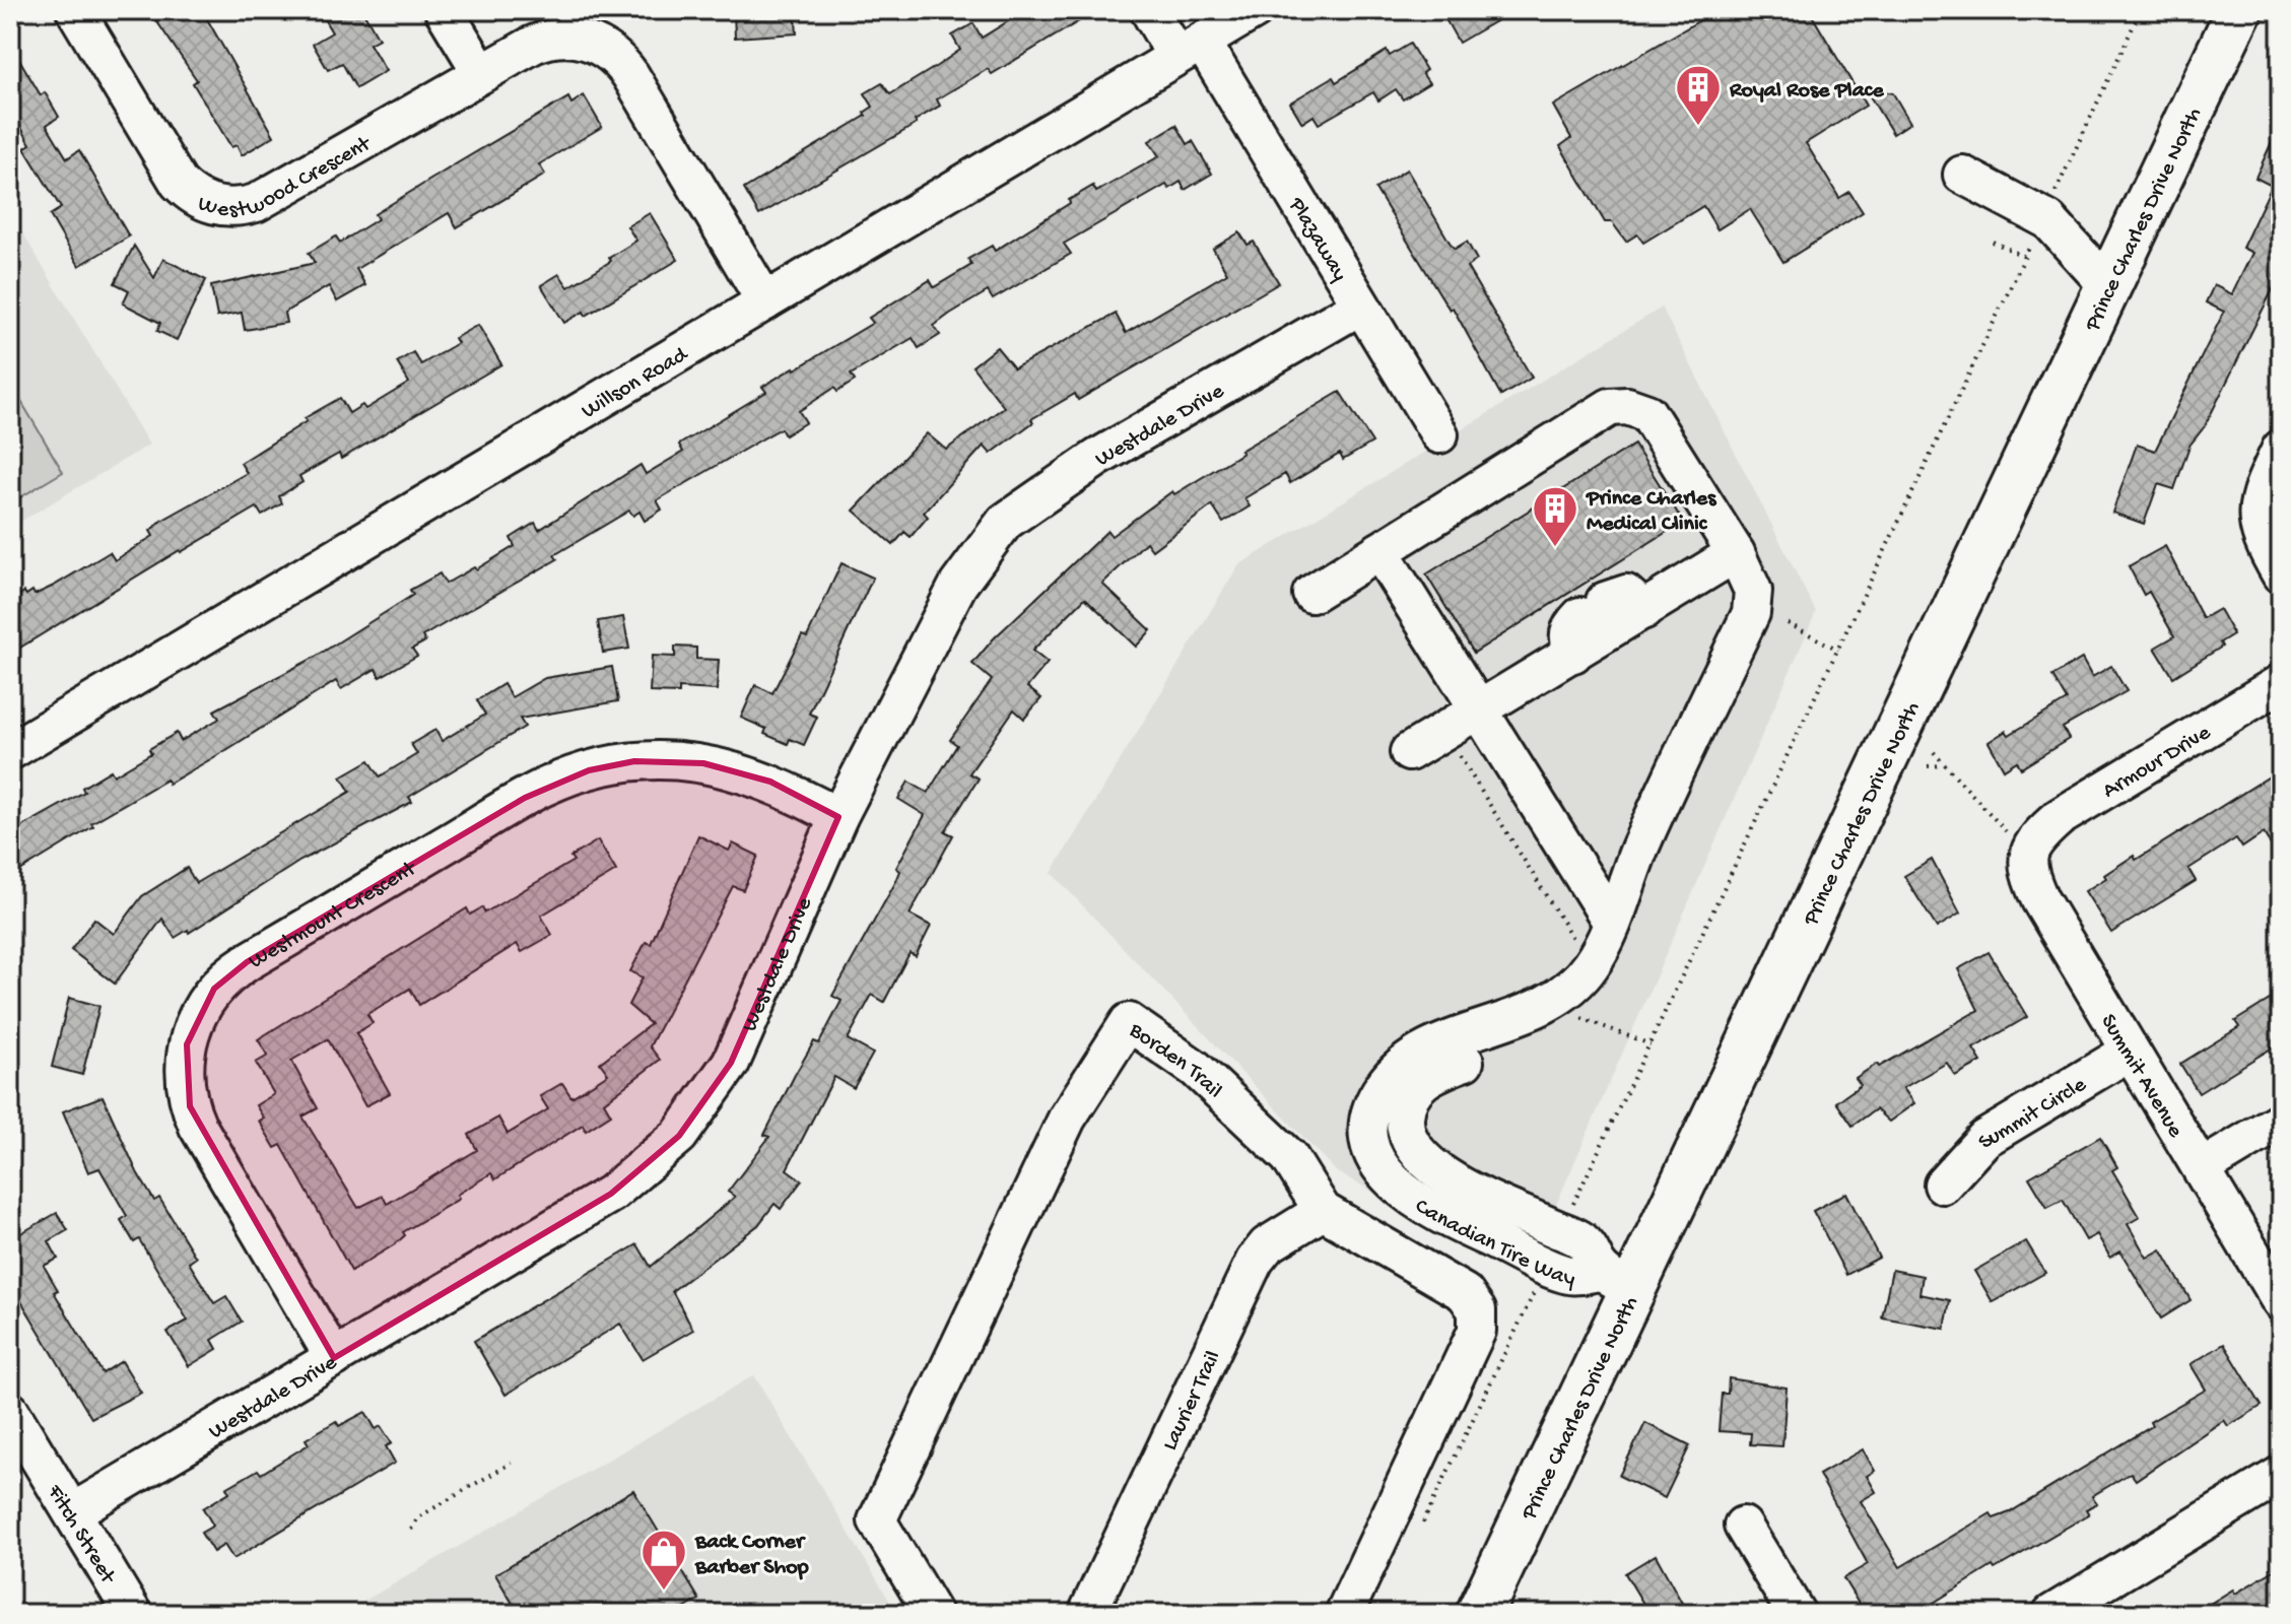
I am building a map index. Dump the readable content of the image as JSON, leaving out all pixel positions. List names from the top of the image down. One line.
{"streets":{"main road":["Prince Charles Drive North"],"street":["Westwood Crescent","Plazaway","Willson Road","Westdale Drive","Armour Drive","Westmount Crescent","Borden Trail","Summit Avenue","Summit Circle","Canadian Tire Way","Laurier Trail","Fitch Street"]},"crossings":[["Westwood Crescent","Willson Road"],["Prince Charles Drive North","Canadian Tire Way"],["Plazaway","Willson Road"],["Plazaway","Westdale Drive"],["Westdale Drive","Westmount Crescent"],["Westdale Drive","Fitch Street"],["Armour Drive","Summit Avenue"],["Borden Trail","Canadian Tire Way"],["Borden Trail","Laurier Trail"],["Summit Avenue","Summit Circle"]],"places":{"building":["Royal Rose Place","Prince Charles Medical Clinic"],"shop":["Back Corner Barber Shop"]}}
